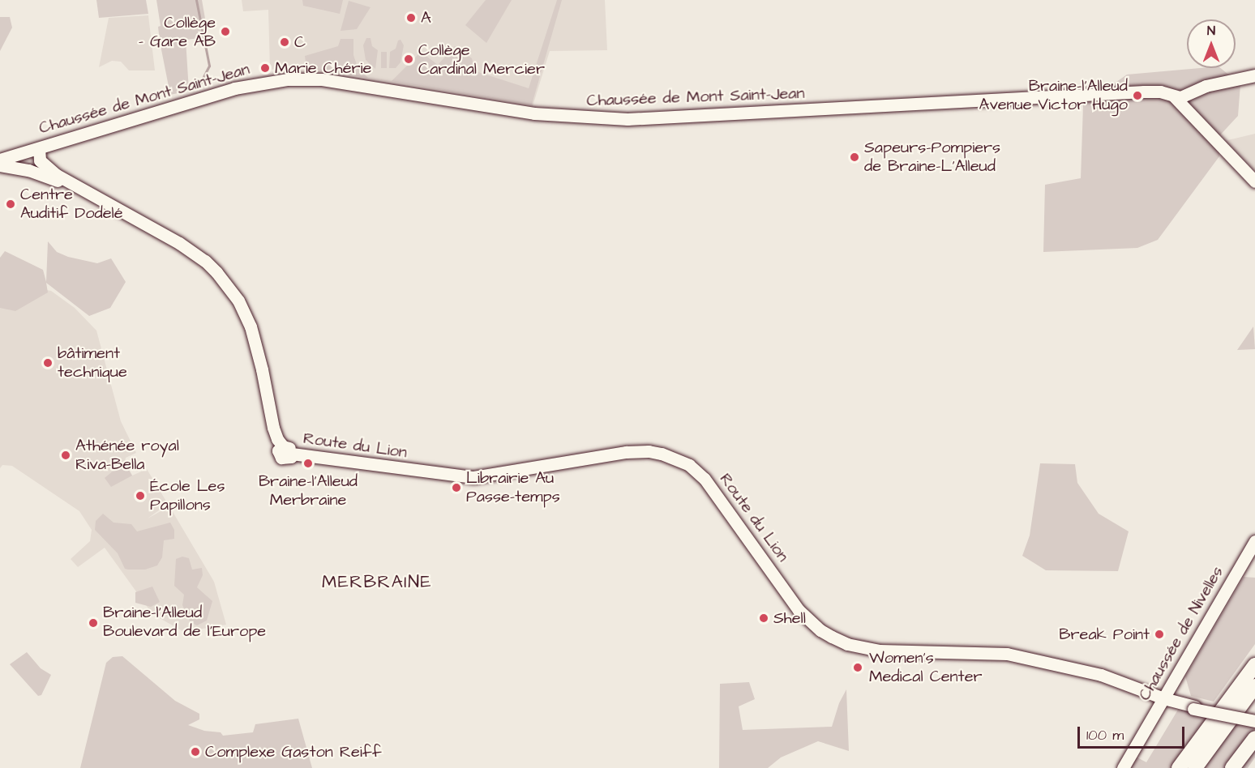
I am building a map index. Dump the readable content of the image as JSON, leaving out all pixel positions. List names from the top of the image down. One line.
{"streets":{"main road":["Chaussée de Mont Saint-Jean","Route du Lion","Chaussée de Nivelles"]},"crossings":[["Chaussée de Mont Saint-Jean","Route du Lion"],["Route du Lion","Chaussée de Nivelles"]],"districts":["MERBRAINE"],"places":["A","Collège - Gare AB","C","Collège Cardinal Mercier","Marie Chérie","Braine-l'Alleud Avenue Victor Hugo","Sapeurs-Pompiers de Braine-L'Alleud","Centre Auditif Dodelé","bâtiment technique","Athénée royal Riva-Bella","Braine-l'Alleud Merbraine","Librairie Au Passe-temps","École Les Papillons","Shell","Braine-l'Alleud Boulevard de l'Europe","Break Point","Women’s Medical Center","Complexe Gaston Reiff"],"scale_bar":"100 m","north":"top"}
